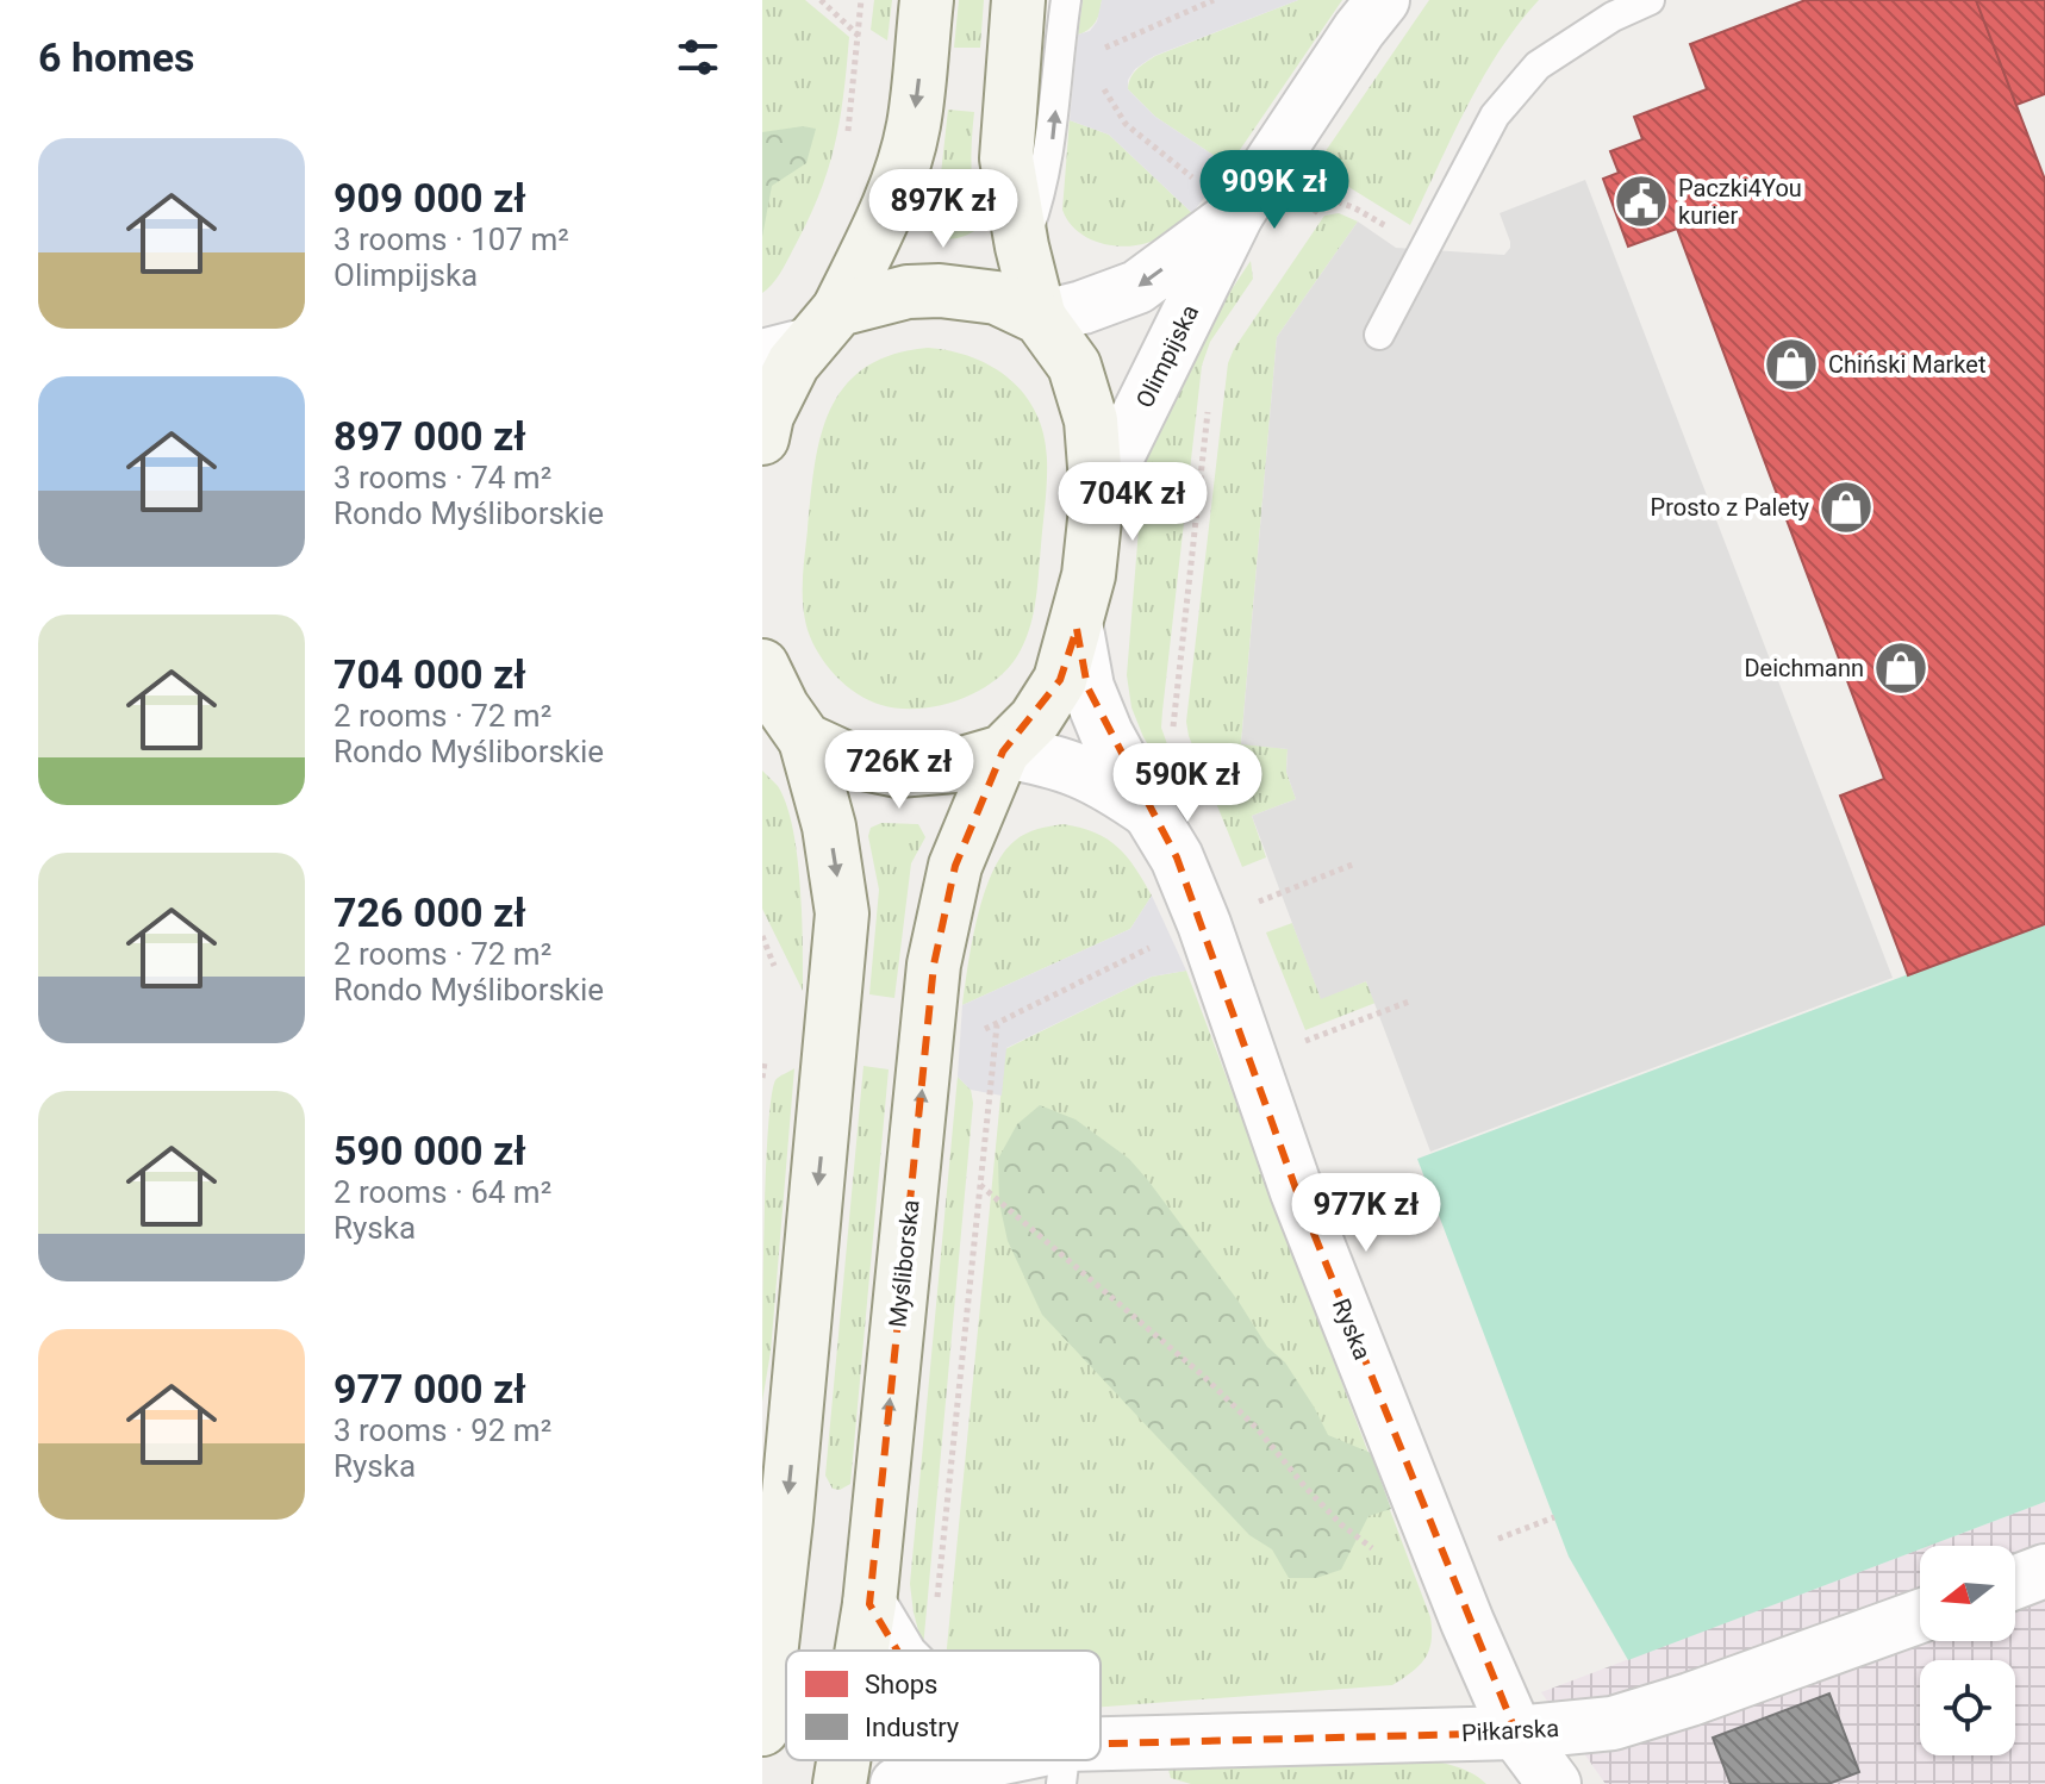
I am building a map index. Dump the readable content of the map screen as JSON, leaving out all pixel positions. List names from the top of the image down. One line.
{"streets":{"main road":["Myśliborska"],"street":["Olimpijska","Ryska","Piłkarska"]},"crossings":[["Myśliborska","Ryska"],["Myśliborska","Piłkarska"],["Ryska","Piłkarska"]],"places":{"public building":["Paczki4You kurier"],"shop":["Chiński Market","Prosto z Palety","Deichmann"]},"legend":["Shops","Industry"],"north":"left","page":{"heading":"6 homes","list":[{"name":"909 000 zł","note":"3 rooms · 107 m² · Olimpijska"},{"name":"897 000 zł","note":"3 rooms · 74 m² · Rondo Myśliborskie"},{"name":"704 000 zł","note":"2 rooms · 72 m² · Rondo Myśliborskie"},{"name":"726 000 zł","note":"2 rooms · 72 m² · Rondo Myśliborskie"},{"name":"590 000 zł","note":"2 rooms · 64 m² · Ryska"},{"name":"977 000 zł","note":"3 rooms · 92 m² · Ryska"}],"price":["909K zł","897K zł","704K zł","726K zł","590K zł","977K zł"]}}
